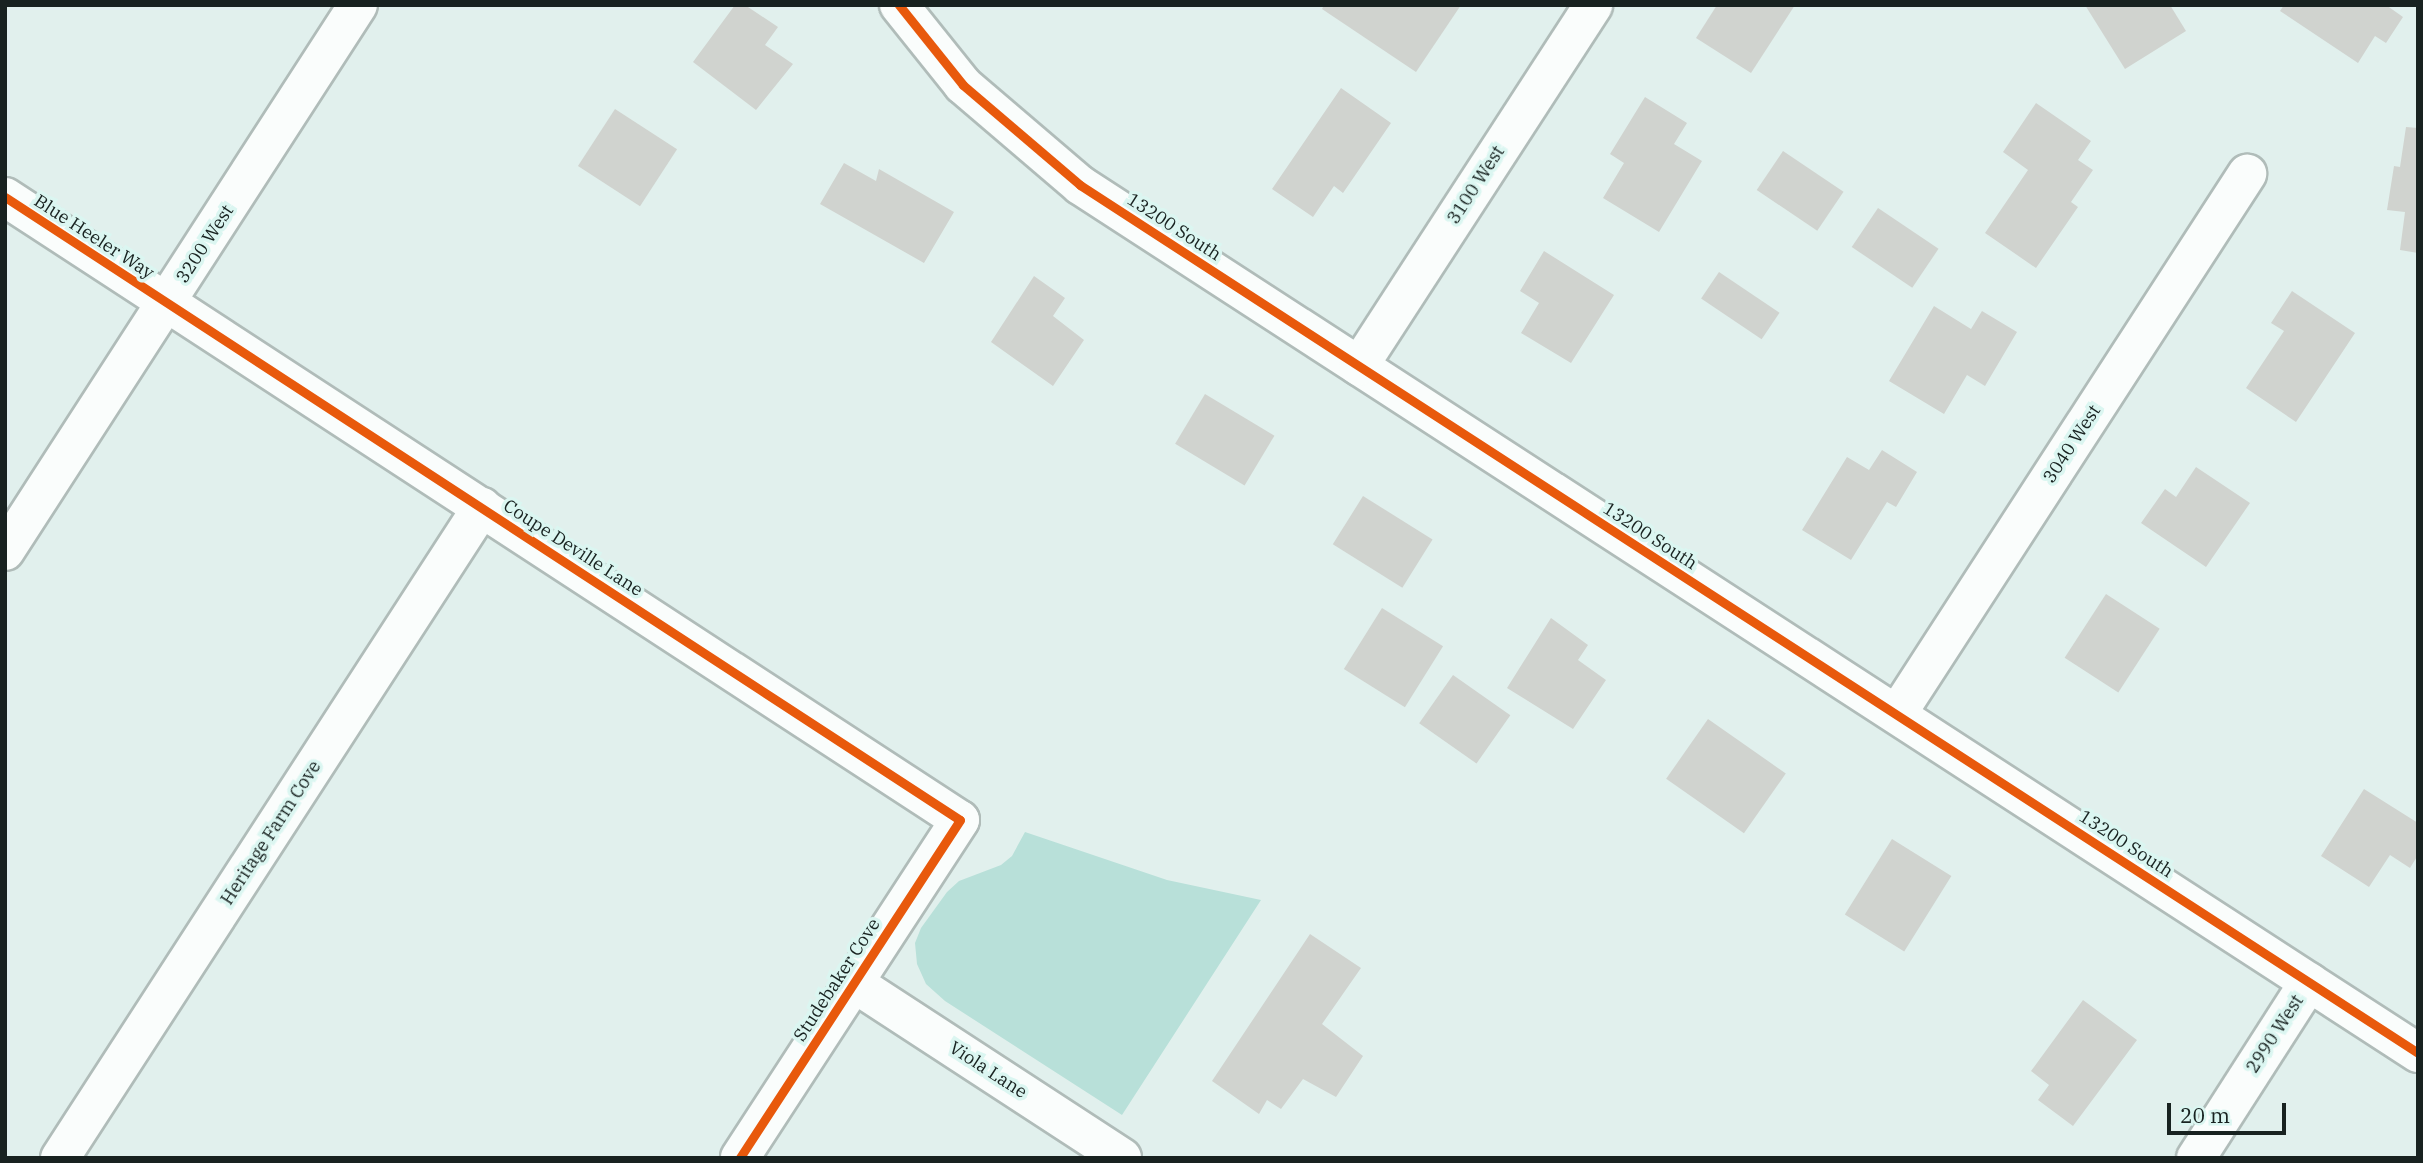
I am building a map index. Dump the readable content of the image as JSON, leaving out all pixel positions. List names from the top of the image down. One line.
{"streets":{"street":["3100 West","13200 South","Blue Heeler Way","3200 West","3040 West","Coupe Deville Lane","Heritage Farm Cove","Studebaker Cove","2990 West","Viola Lane"]},"crossings":[["3100 West","13200 South"],["13200 South","3040 West"],["13200 South","2990 West"],["Blue Heeler Way","3200 West"],["Blue Heeler Way","Coupe Deville Lane"],["3200 West","Coupe Deville Lane"],["Coupe Deville Lane","Heritage Farm Cove"],["Coupe Deville Lane","Studebaker Cove"],["Studebaker Cove","Viola Lane"]],"scale_bar":"20 m"}
